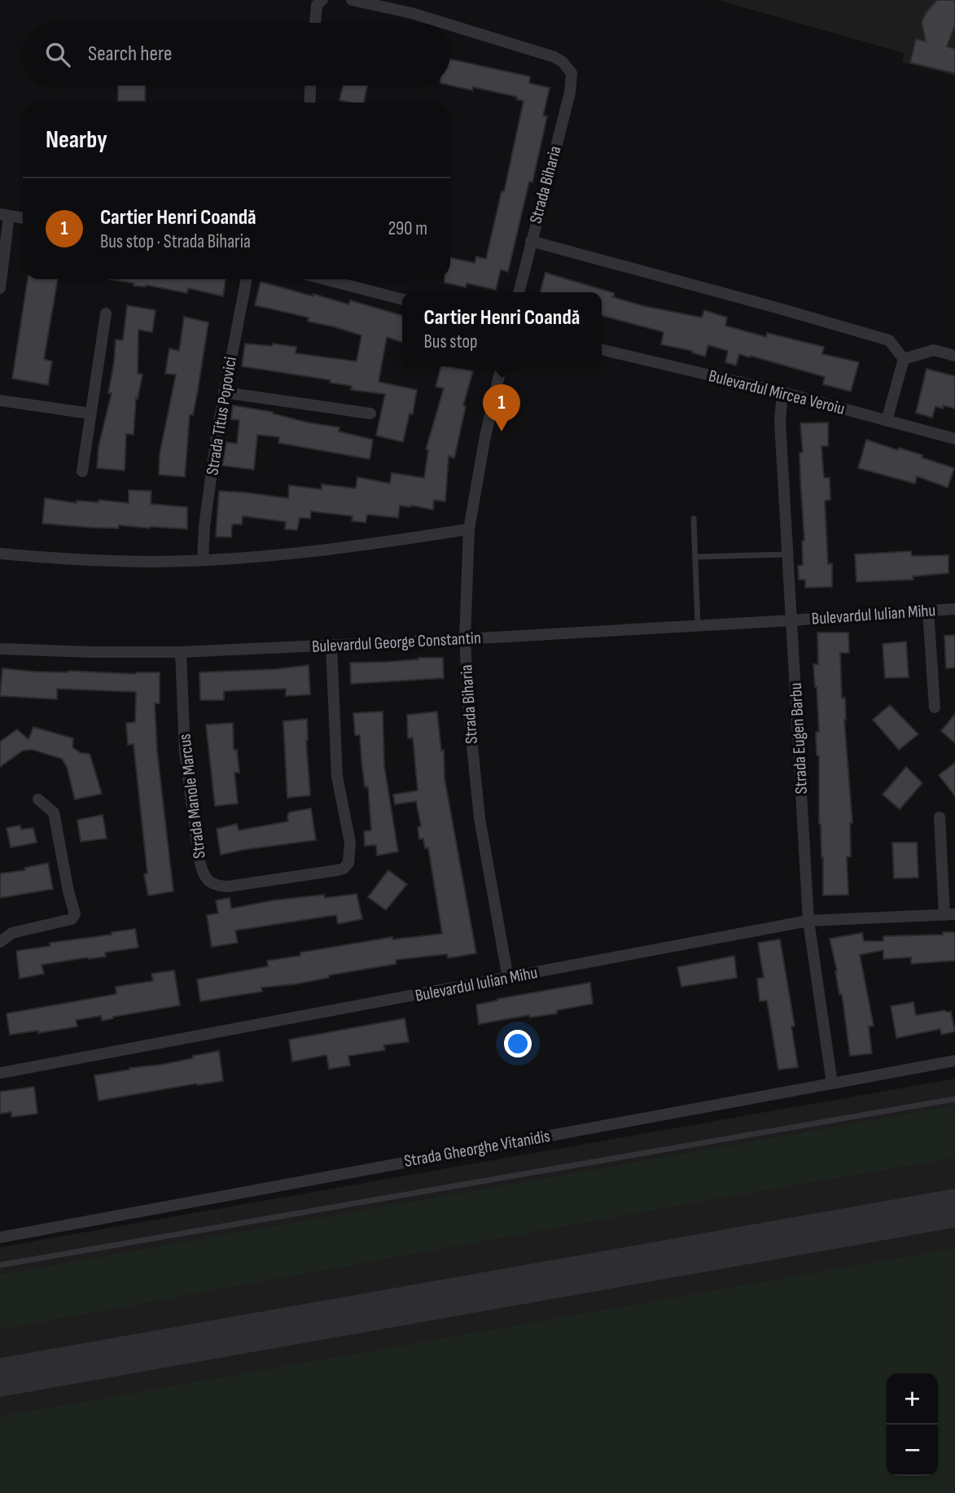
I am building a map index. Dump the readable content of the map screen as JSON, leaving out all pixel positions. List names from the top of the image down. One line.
{"streets":{"street":["Strada Biharia","Bulevardul Mircea Veroiu","Strada Titus Popovici","Bulevardul Iulian Mihu","Bulevardul George Constantin","Strada Eugen Barbu","Strada Manole Marcus","Strada Gheorghe Vitanidis"]},"crossings":[["Strada Biharia","Bulevardul Iulian Mihu"],["Strada Biharia","Bulevardul George Constantin"],["Bulevardul Mircea Veroiu","Strada Eugen Barbu"],["Bulevardul Iulian Mihu","Bulevardul George Constantin"],["Bulevardul Iulian Mihu","Strada Eugen Barbu"],["Bulevardul George Constantin","Strada Eugen Barbu"],["Bulevardul George Constantin","Strada Manole Marcus"],["Strada Eugen Barbu","Strada Gheorghe Vitanidis"]],"page":{"search":"Search here","heading":"Nearby","list":[{"mark":"1","name":"Cartier Henri Coandă","note":"Bus stop · Strada Biharia","value":"290 m"}],"popup":["Cartier Henri Coandă","Bus stop"],"pins":"1","map_buttons":["+","−"]}}
